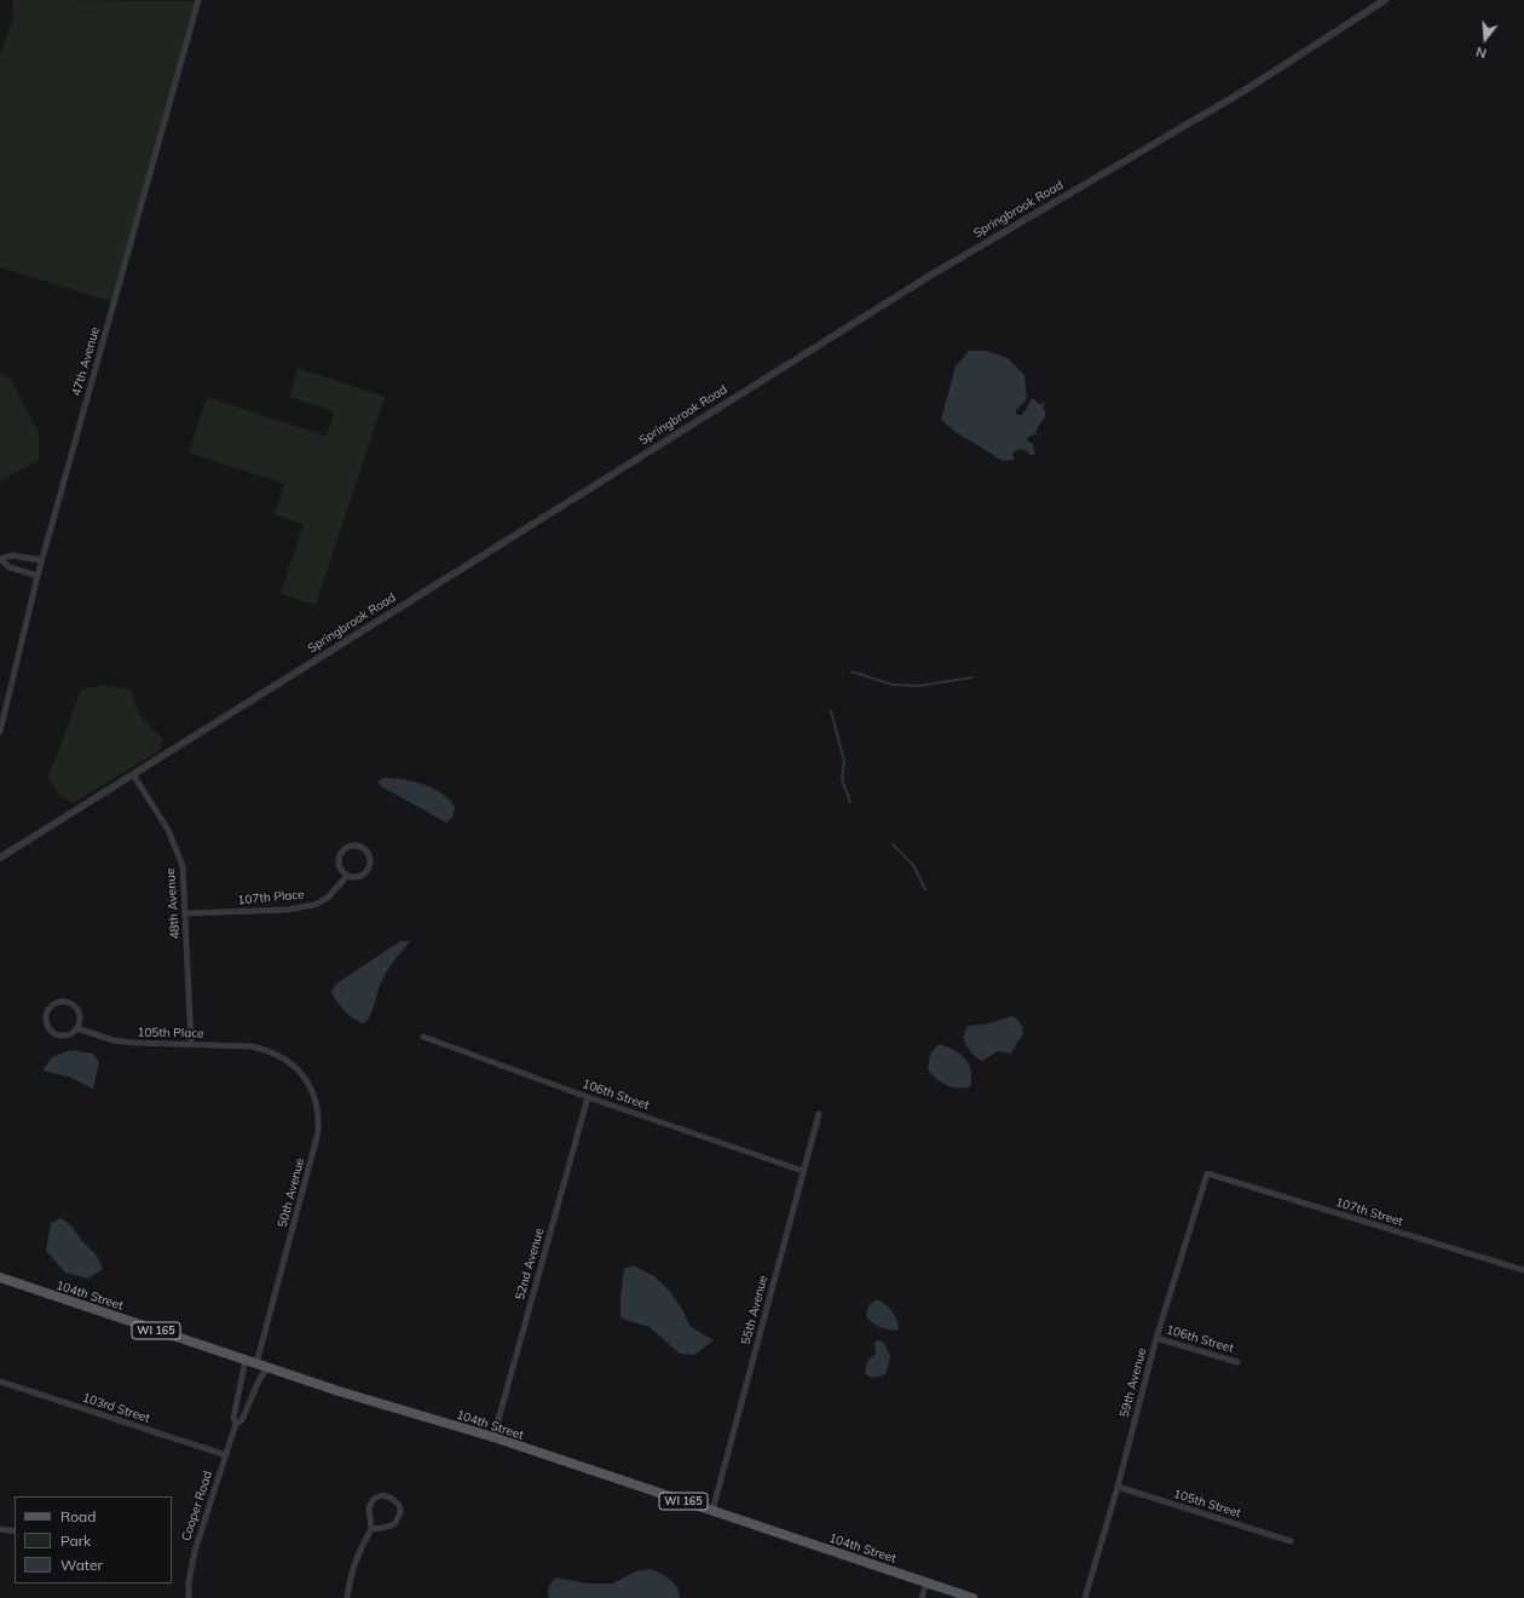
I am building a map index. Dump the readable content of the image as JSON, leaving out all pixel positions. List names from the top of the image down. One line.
{"streets":{"main road":["104th Street","WI 165"],"street":["Springbrook Road","47th Avenue","107th Place","48th Avenue","105th Place","106th Street","50th Avenue","107th Street","52nd Avenue","55th Avenue","59th Avenue","103rd Street","105th Street","Cooper Road"]},"crossings":[["Springbrook Road","48th Avenue"],["107th Place","48th Avenue"],["48th Avenue","105th Place"],["105th Place","50th Avenue"],["106th Street","52nd Avenue"],["106th Street","55th Avenue"],["106th Street","59th Avenue"],["50th Avenue","104th Street"],["107th Street","59th Avenue"],["52nd Avenue","104th Street"],["104th Street","55th Avenue"],["104th Street","Cooper Road"],["59th Avenue","105th Street"],["103rd Street","Cooper Road"]],"legend":["Road","Park","Water"],"north":"bottom"}
